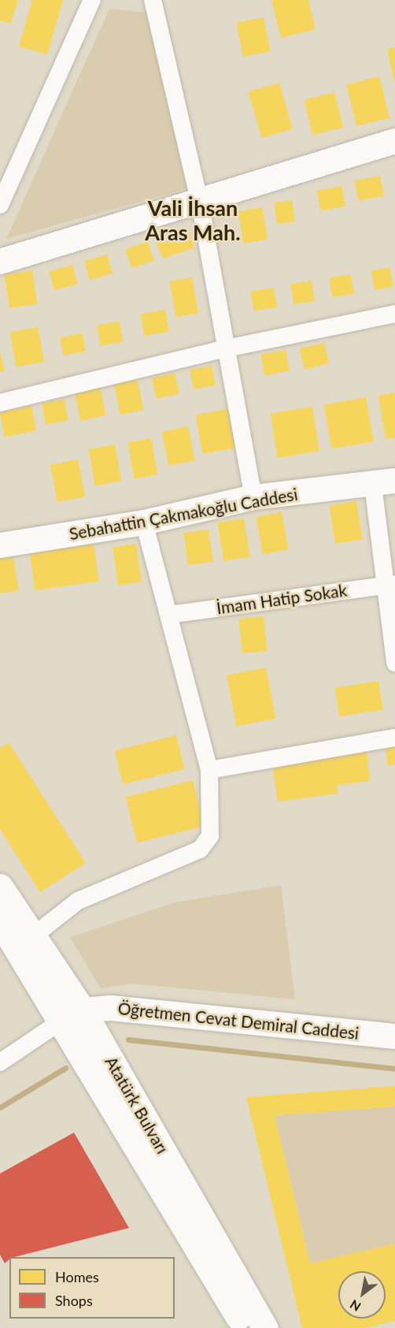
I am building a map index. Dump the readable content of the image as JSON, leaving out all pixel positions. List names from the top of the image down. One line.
{"streets":{"main road":["Sebahattin Çakmakoğlu Caddesi","Öğretmen Cevat Demiral Caddesi","Atatürk Bulvarı"],"street":["İmam Hatip Sokak"]},"crossings":[["Öğretmen Cevat Demiral Caddesi","Atatürk Bulvarı"]],"districts":["Vali İhsan Aras Mah."],"legend":["Homes","Shops"],"north":"bottom left"}
